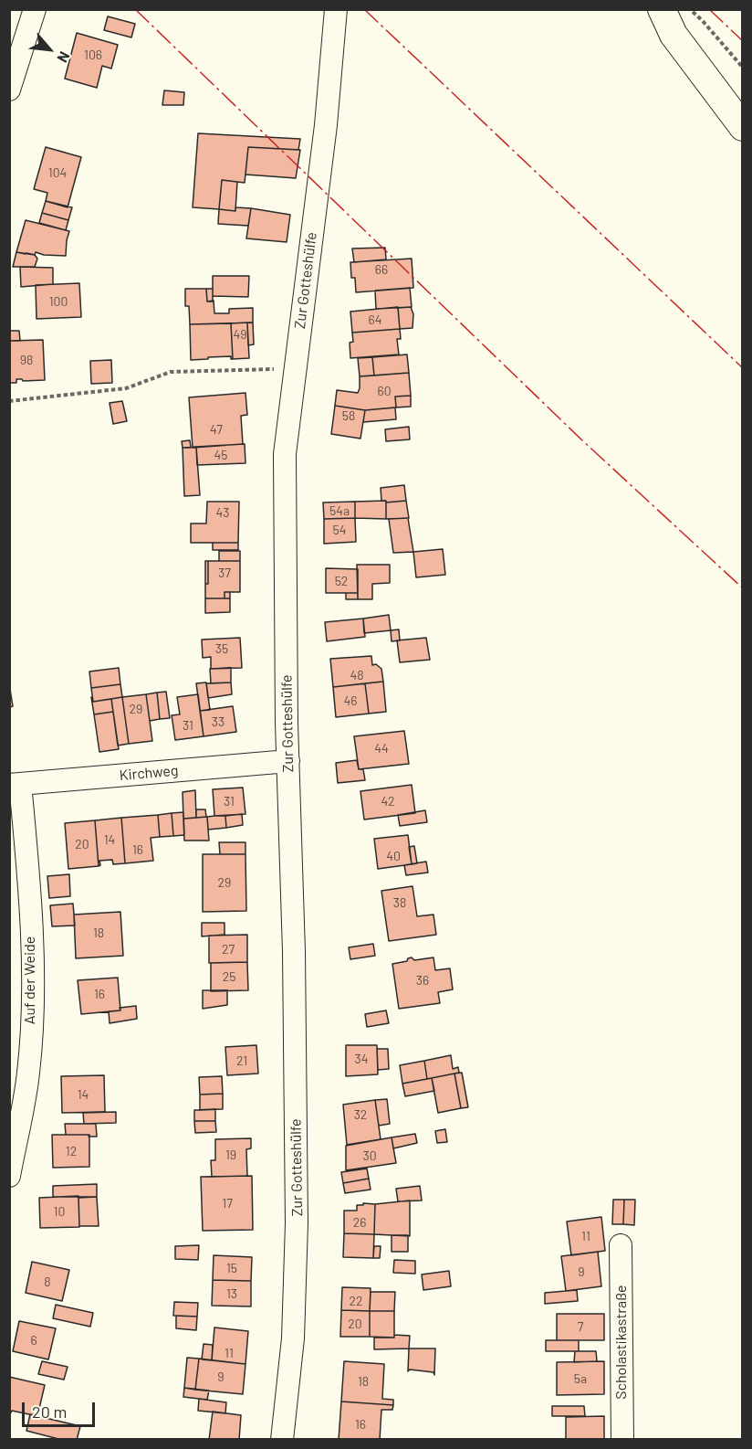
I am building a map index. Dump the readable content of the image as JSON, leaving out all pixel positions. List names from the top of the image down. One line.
{"streets":{"street":["Zur Gotteshülfe","Kirchweg","Auf der Weide","Scholastikastraße"]},"crossings":[["Zur Gotteshülfe","Kirchweg"],["Kirchweg","Auf der Weide"]],"house_numbers":["106","104","66","100","64","49","98","60","58","47","45","54a","43","54","37","52","35","48","46","29","33","31","44","31","42","14","20","16","40","29","38","18","27","25","36","16","34","21","14","32","12","19","30","17","10","26","11","15","9","8","13","22","20","7","6","11","9","5a","18","16"],"scale_bar":"20 m","north":"bottom right"}
